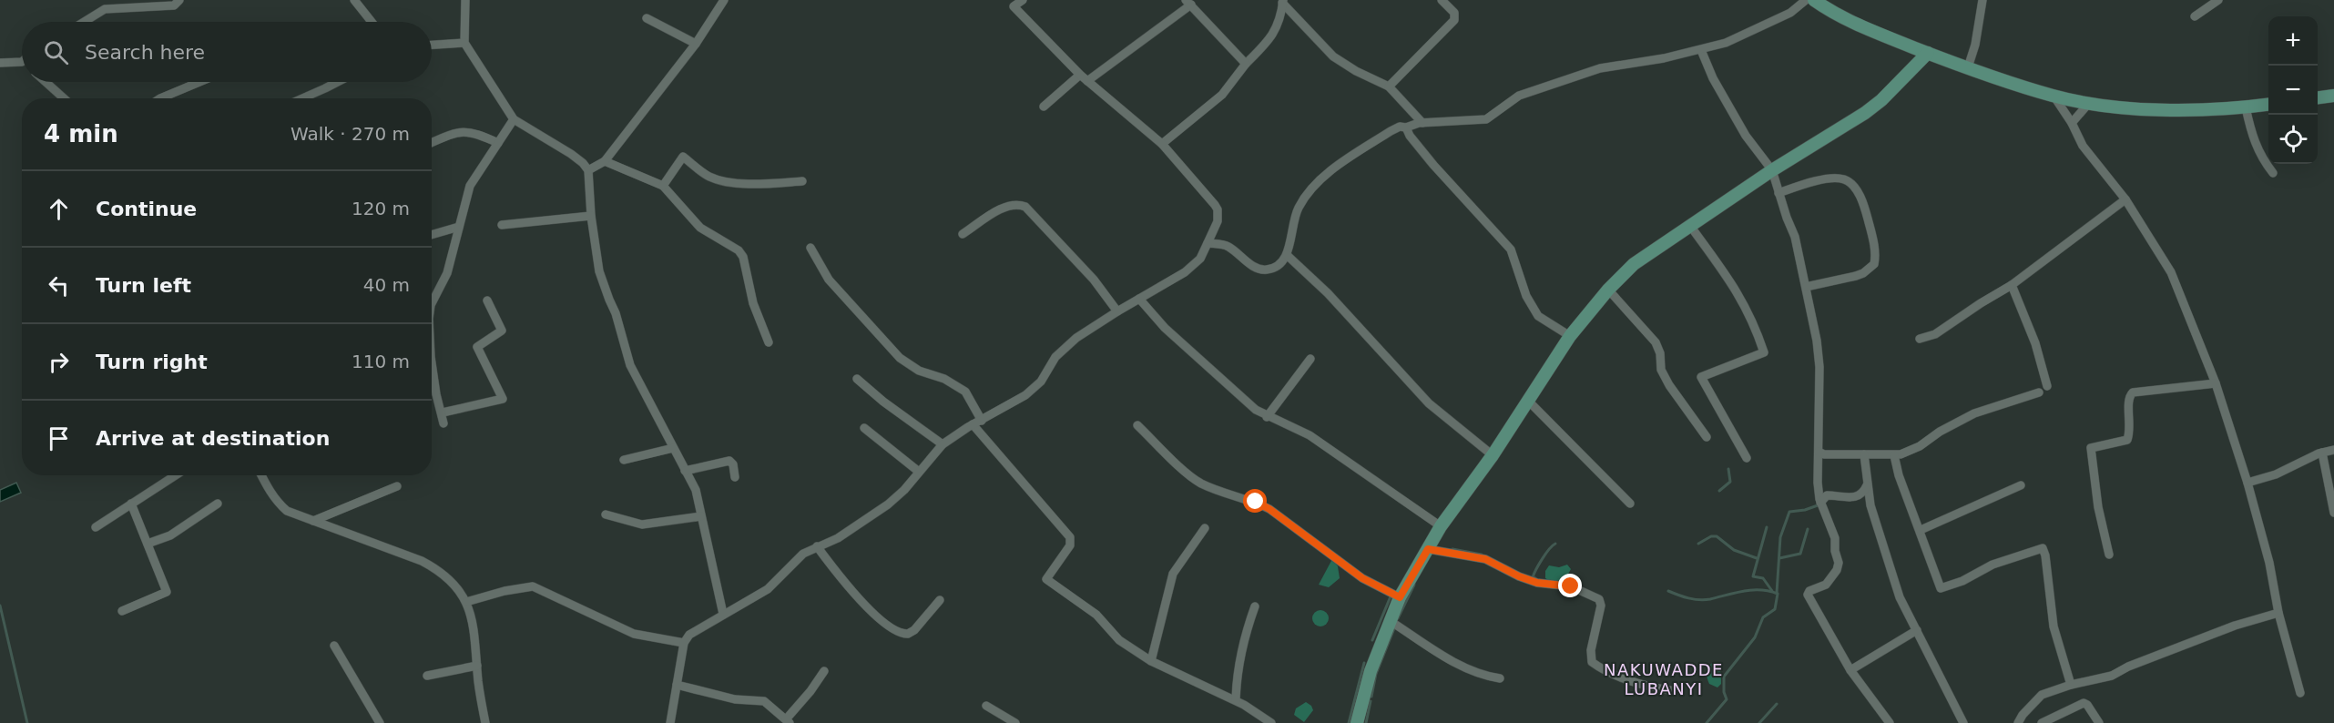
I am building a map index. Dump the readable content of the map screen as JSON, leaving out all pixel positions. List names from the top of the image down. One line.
{"districts":["NAKUWADDE LUBANYI"],"page":{"map_buttons":["+","−"],"search":"Search here","heading":["4 min","Walk · 270 m"],"list":[["Continue","120 m"],["Turn left","40 m"],["Turn right","110 m"],"Arrive at destination"]}}
